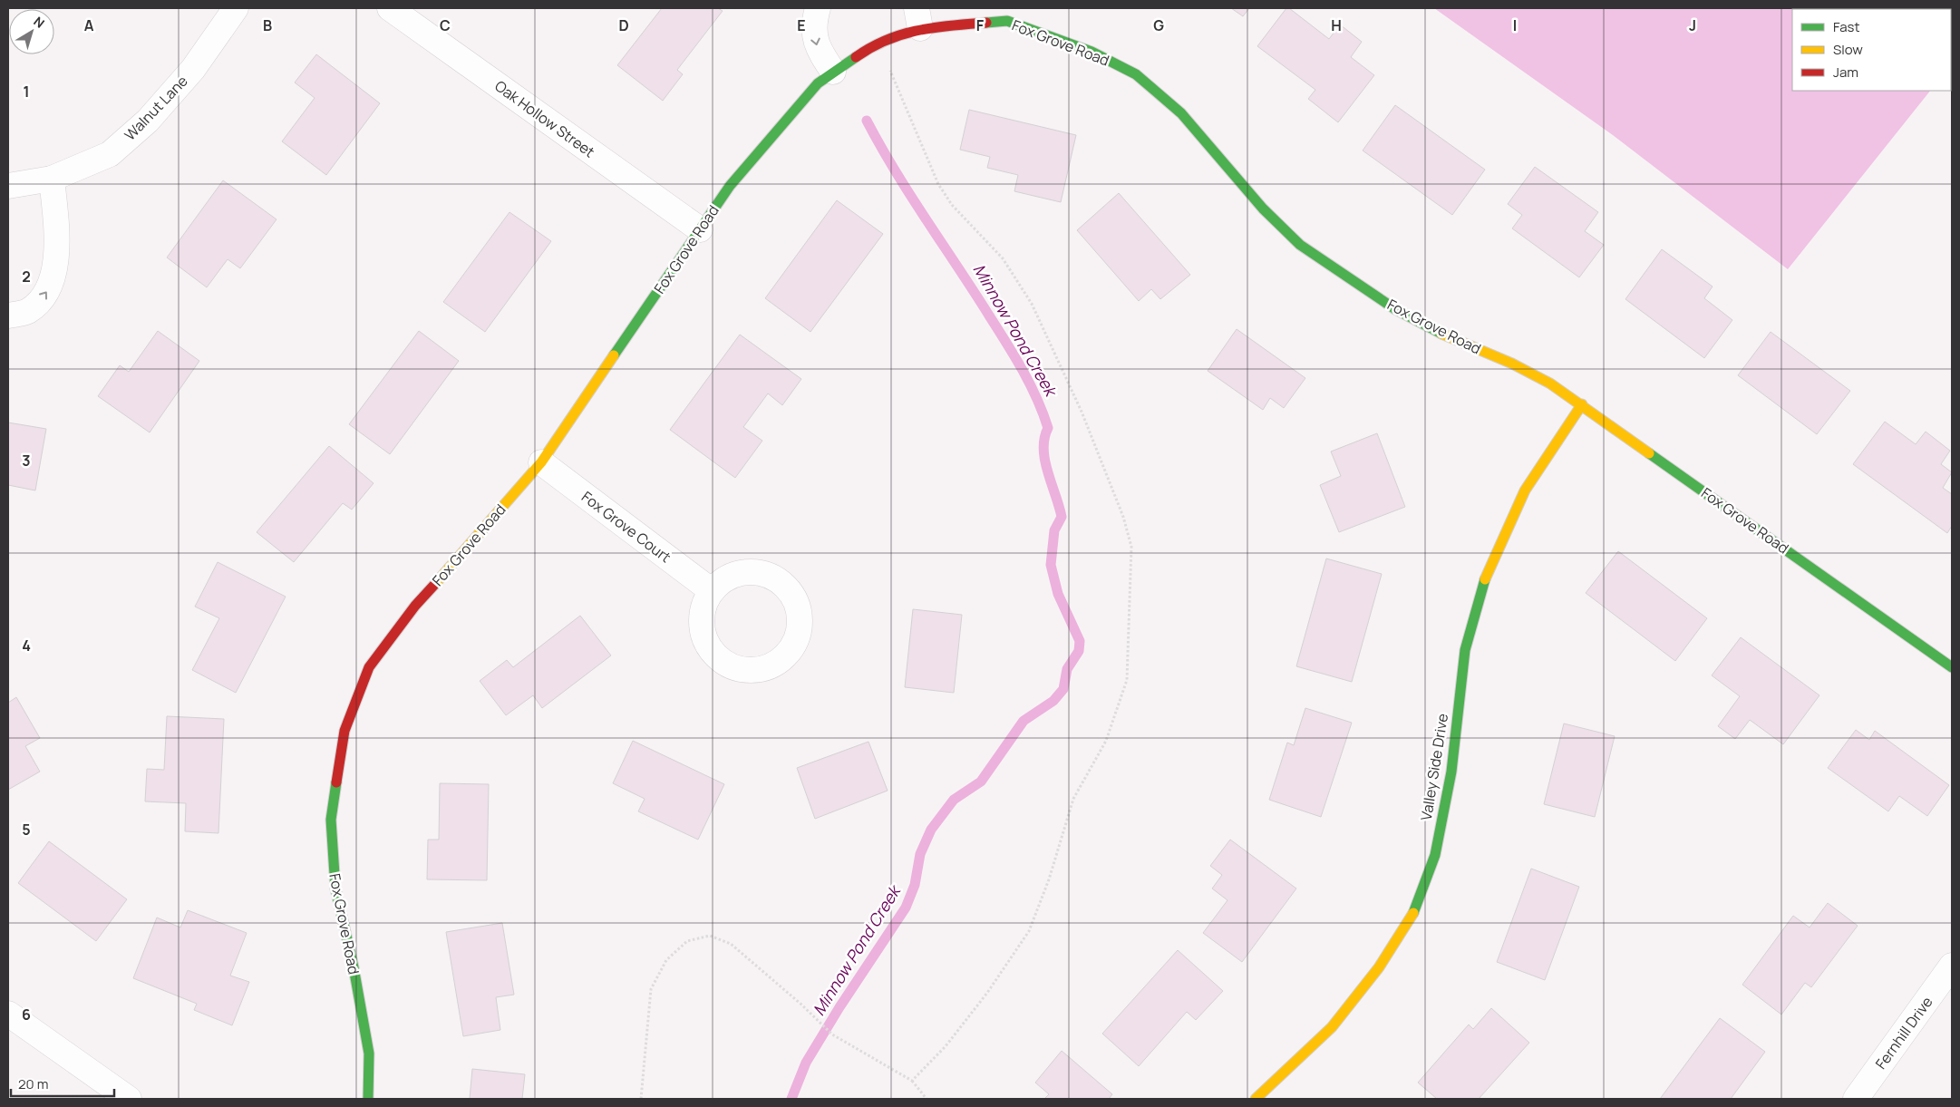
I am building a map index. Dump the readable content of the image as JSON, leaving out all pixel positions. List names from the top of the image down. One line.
{"streets":{"street":["Fox Grove Road","Walnut Lane","Oak Hollow Street","Fox Grove Court","Valley Side Drive","Fernhill Drive"]},"crossings":[["Fox Grove Road","Oak Hollow Street"],["Fox Grove Road","Fox Grove Court"],["Fox Grove Road","Valley Side Drive"]],"water":["Minnow Pond Creek"],"legend":["Fast","Slow","Jam"],"scale_bar":"20 m","north":"top right","grid":{"columns":["A","B","C","D","E","F","G","H","I","J"],"rows":["1","2","3","4","5","6"]}}
